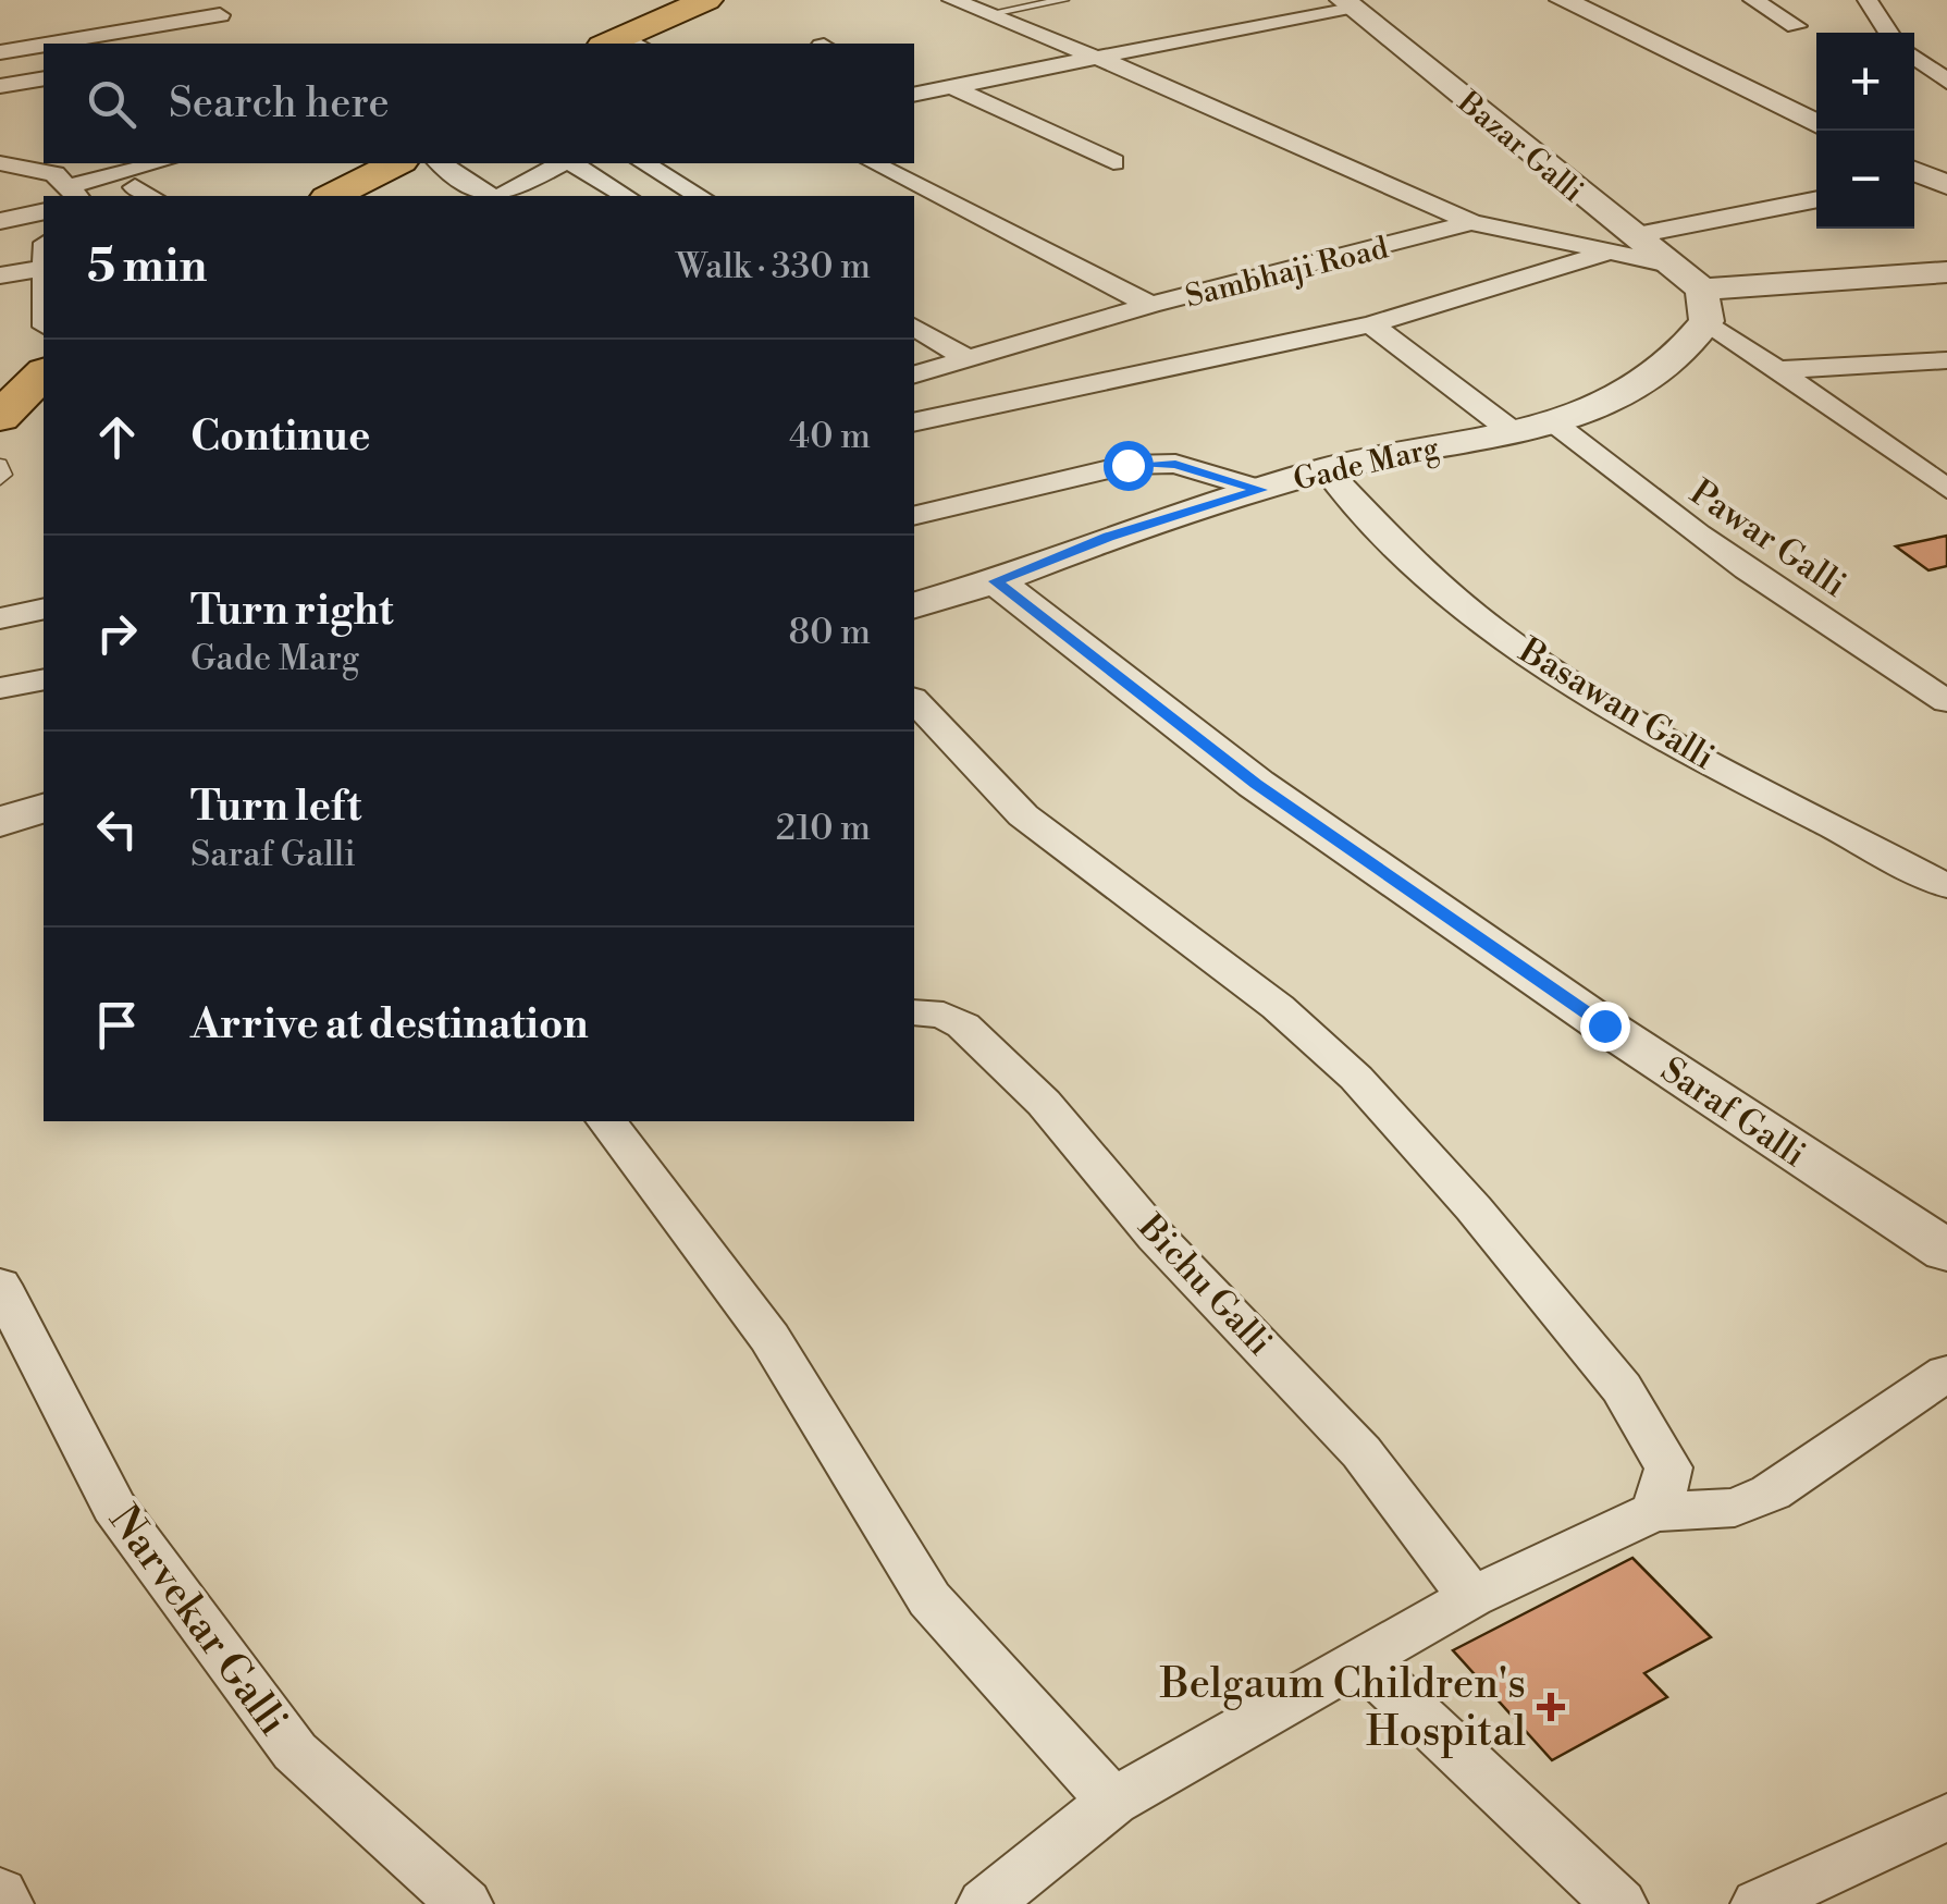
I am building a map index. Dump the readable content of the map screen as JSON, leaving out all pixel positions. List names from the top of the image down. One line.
{"streets":{"street":["Bazar Galli","Sambhaji Road","Gade Marg","Pawar Galli","Basawan Galli","Saraf Galli","Bichu Galli","Narvekar Galli"]},"crossings":[["Bazar Galli","Sambhaji Road"],["Bazar Galli","Gade Marg"],["Gade Marg","Pawar Galli"],["Gade Marg","Basawan Galli"],["Gade Marg","Saraf Galli"]],"places":{"health":["Belgaum Children's Hospital"]},"page":{"map_buttons":["+","−"],"search":"Search here","heading":["5 min","Walk · 330 m"],"list":[["Continue","40 m"],["Turn right","Gade Marg","80 m"],["Turn left","Saraf Galli","210 m"],"Arrive at destination"]}}
